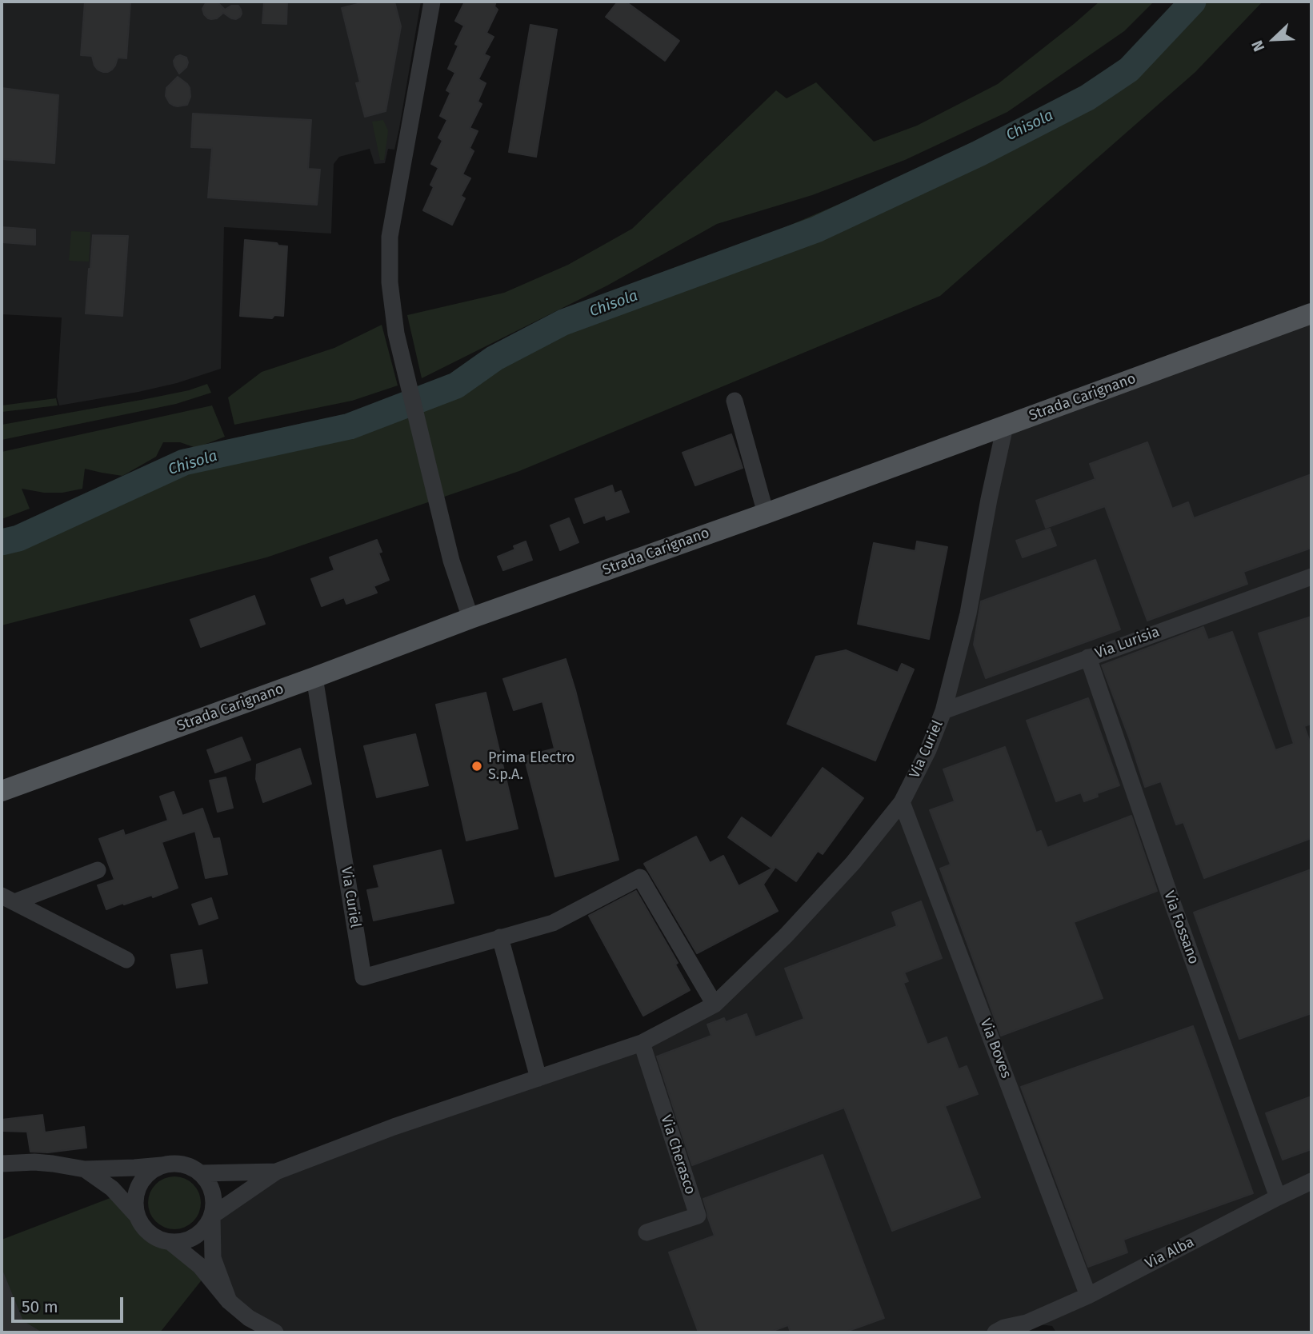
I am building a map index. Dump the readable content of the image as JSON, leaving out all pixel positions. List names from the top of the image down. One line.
{"streets":{"main road":["Strada Carignano"],"street":["Via Lurisia","Via Curiel","Via Fossano","Via Boves","Via Cherasco","Via Alba"]},"crossings":[["Strada Carignano","Via Curiel"],["Via Lurisia","Via Curiel"],["Via Lurisia","Via Fossano"],["Via Curiel","Via Boves"],["Via Curiel","Via Cherasco"],["Via Fossano","Via Alba"],["Via Boves","Via Alba"]],"water":["Chisola"],"places":["Prima Electro S.p.A."],"scale_bar":"50 m","north":"bottom left"}
